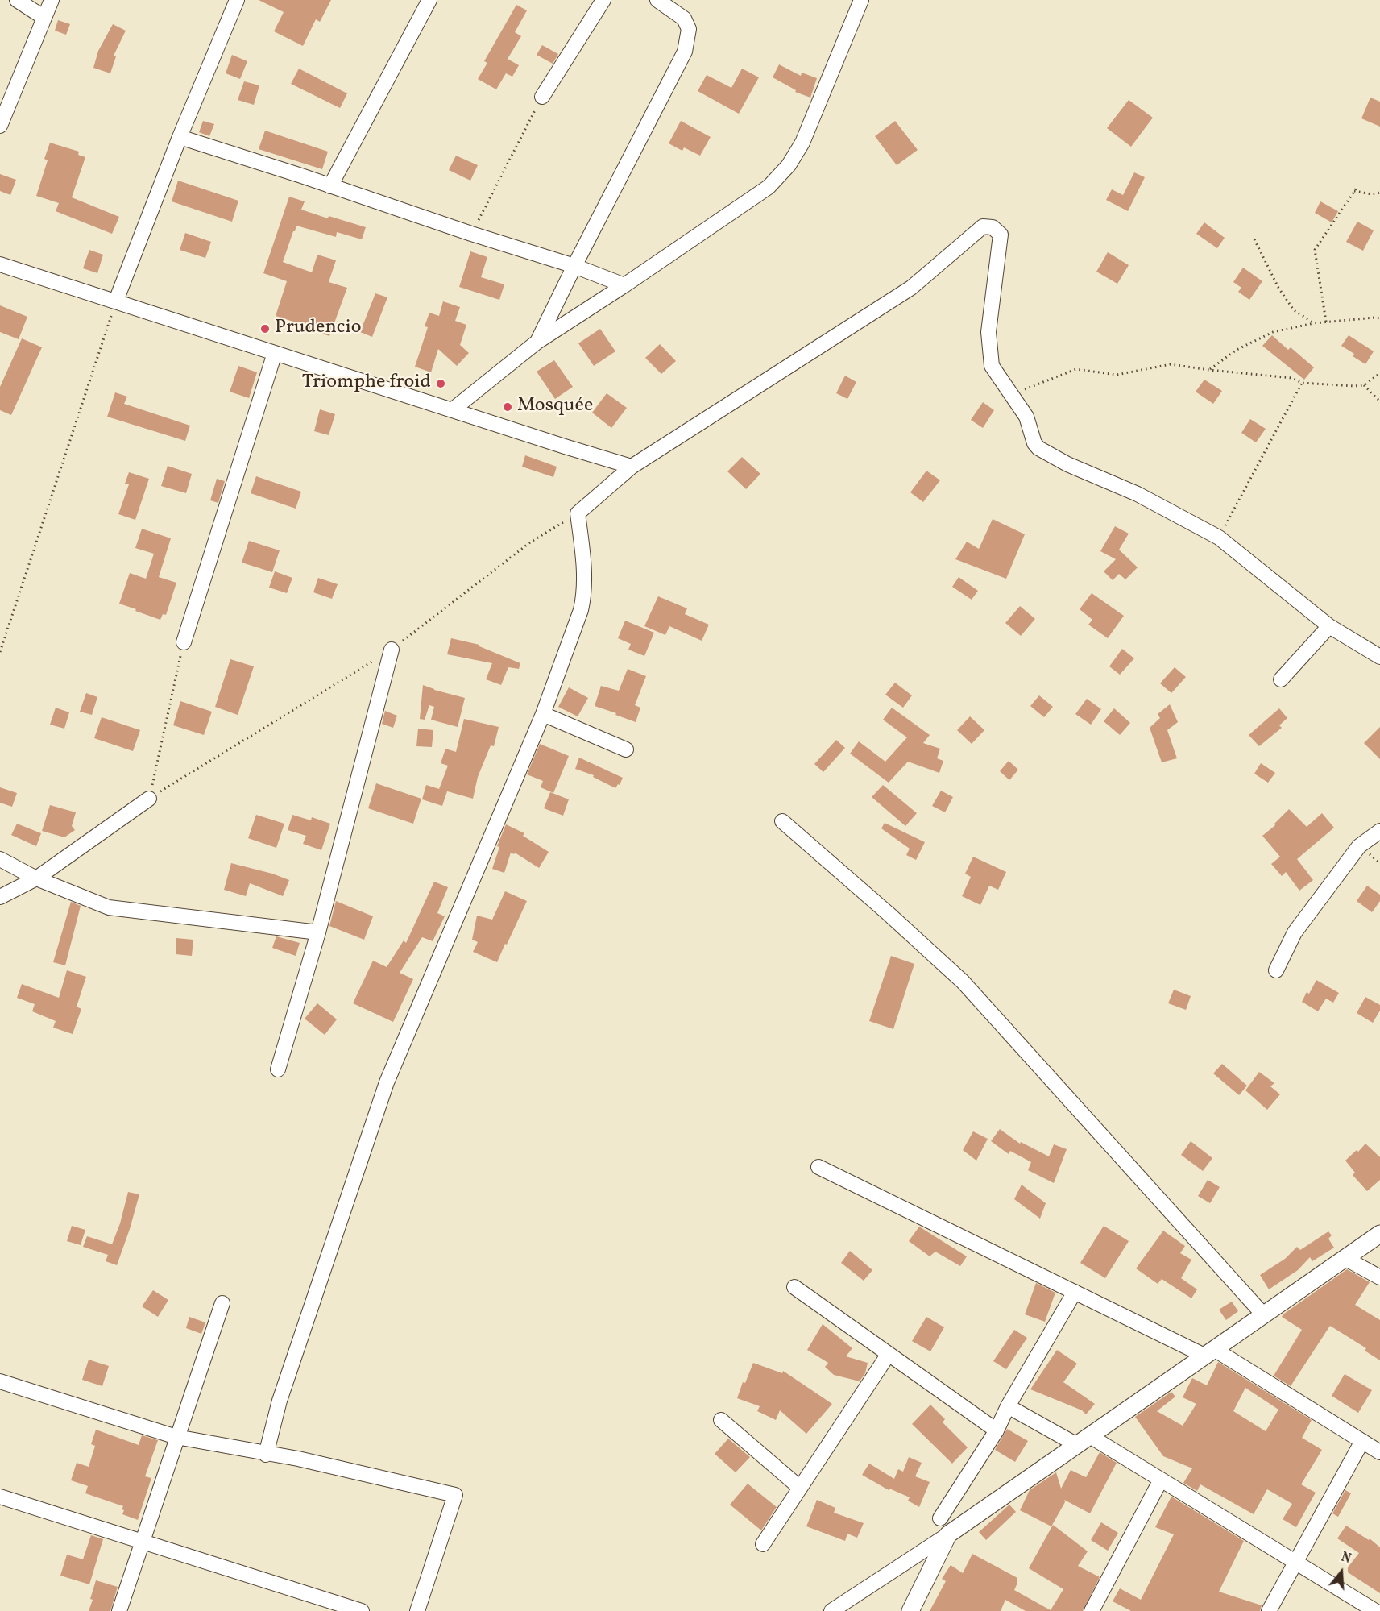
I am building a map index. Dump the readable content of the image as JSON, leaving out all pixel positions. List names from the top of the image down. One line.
{"places":["Prudencio","Triomphe froid","Mosquée"],"north":"top"}
